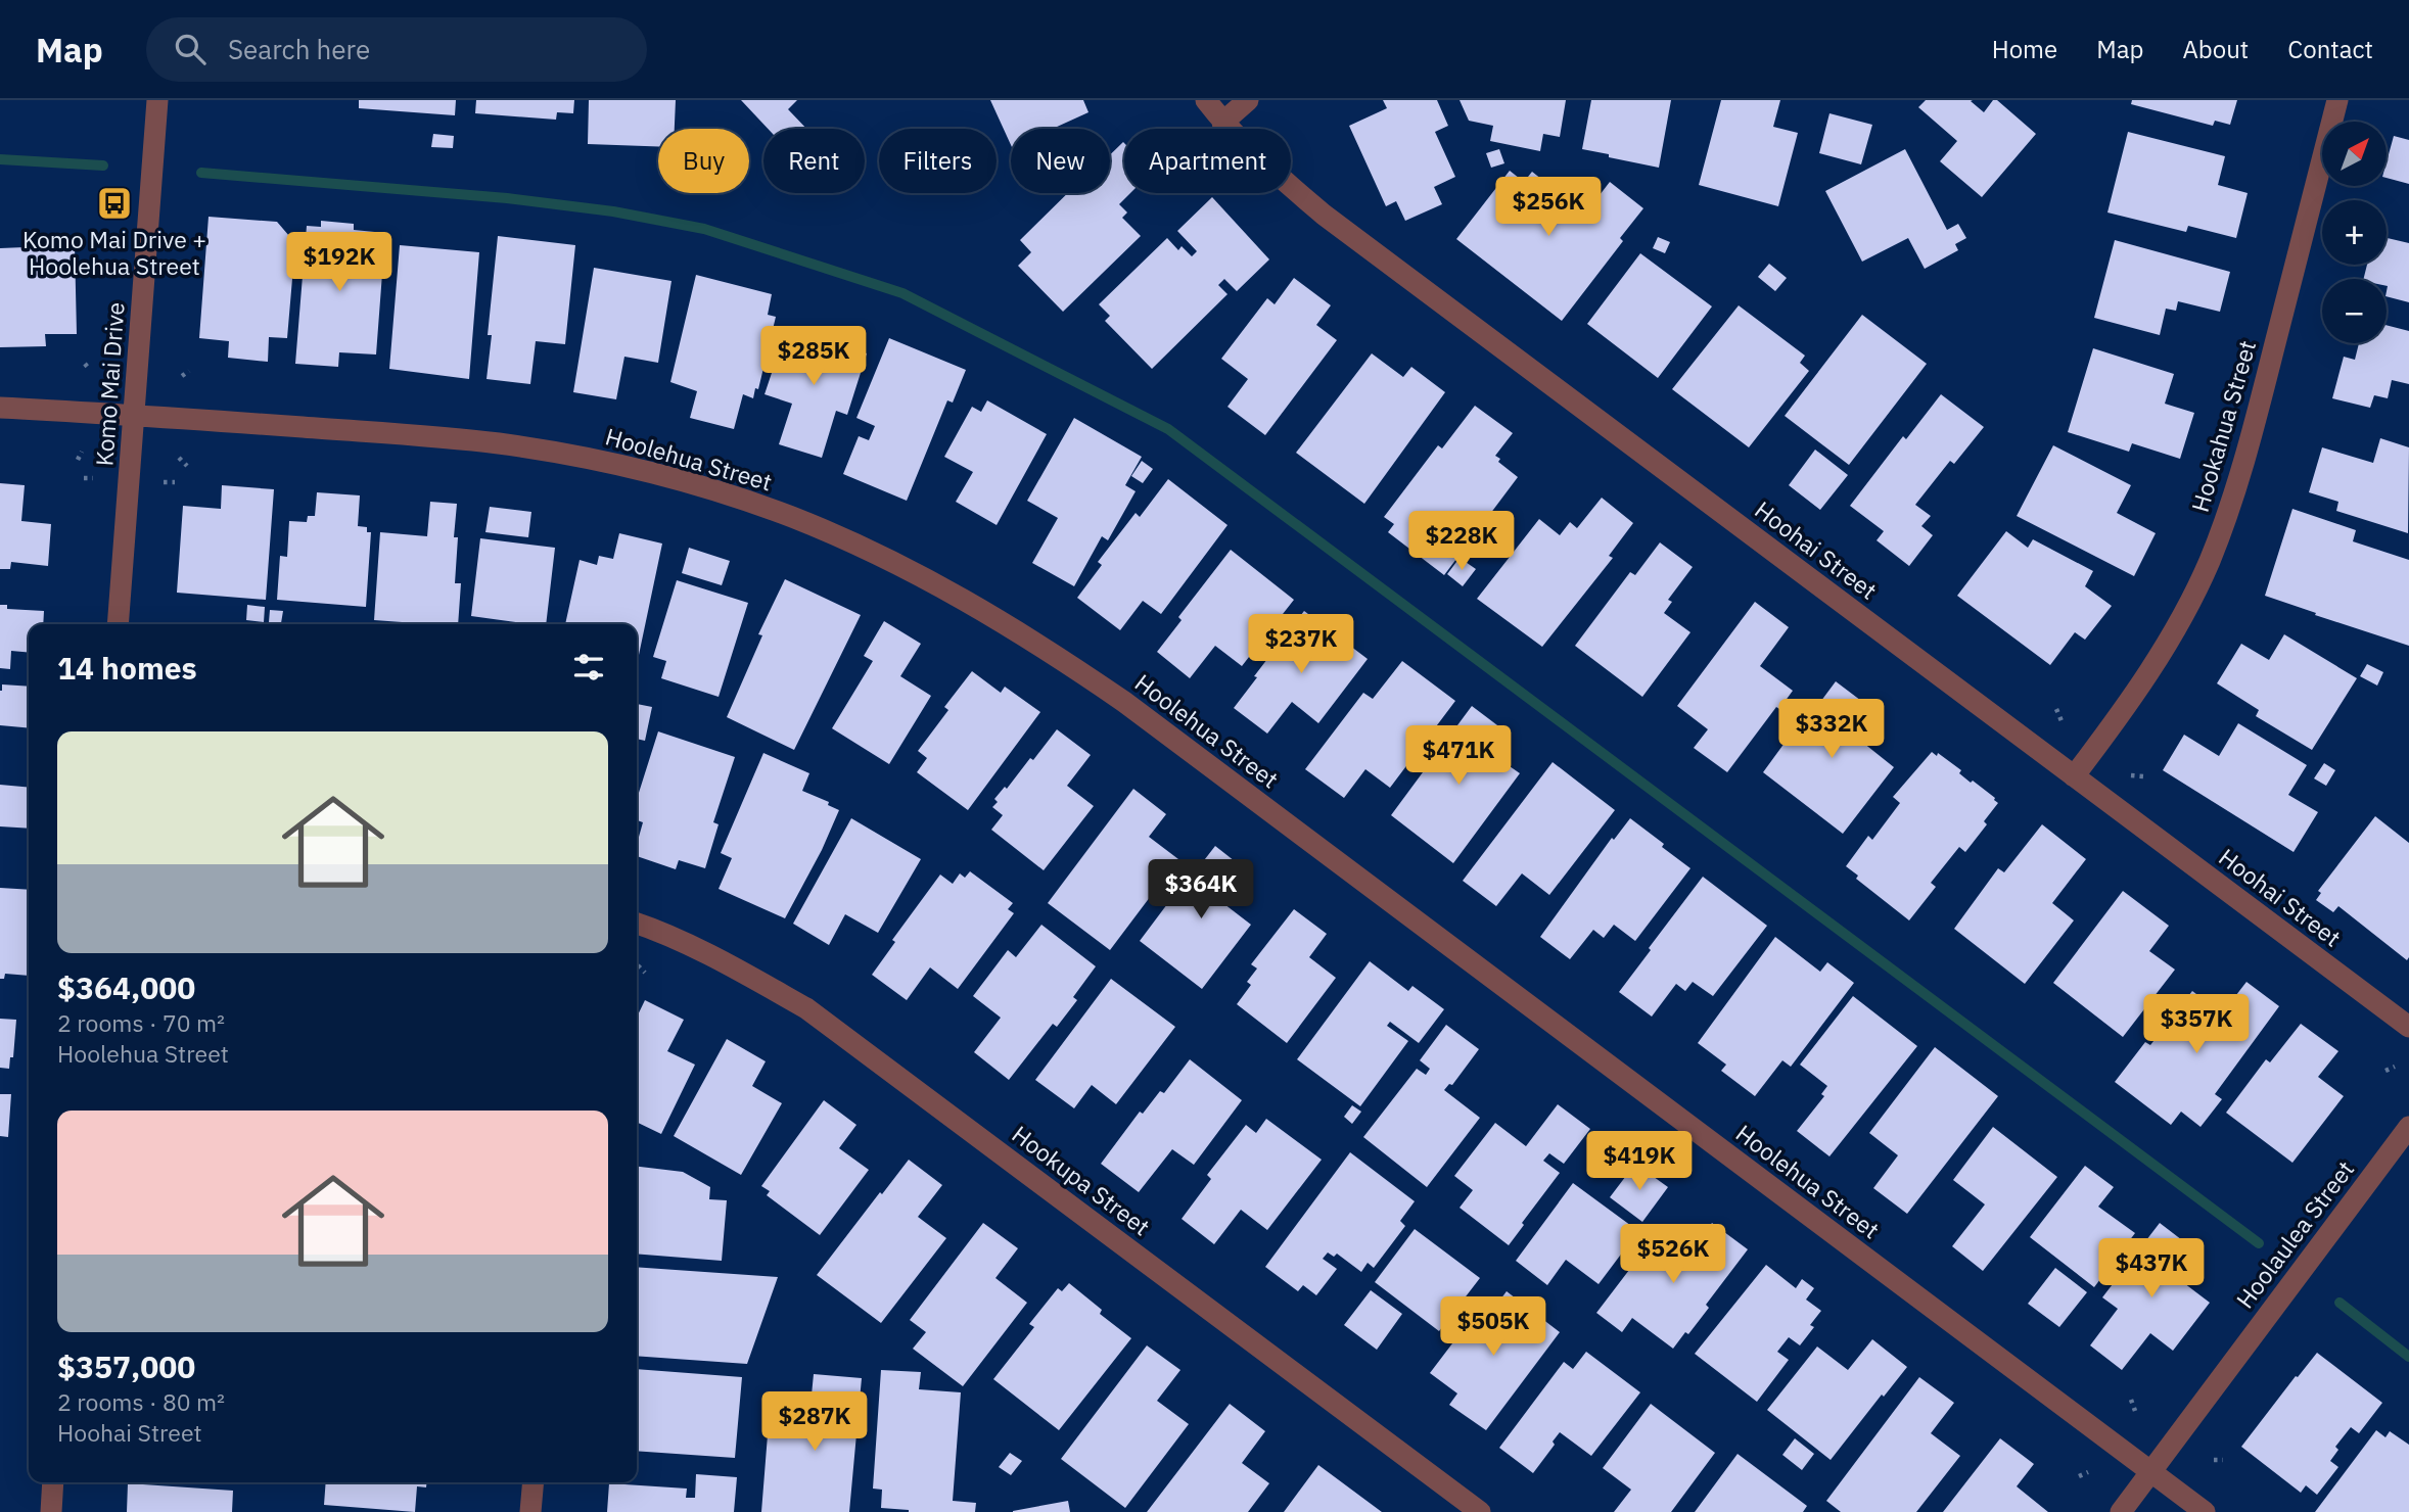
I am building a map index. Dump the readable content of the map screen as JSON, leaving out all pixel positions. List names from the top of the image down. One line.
{"streets":{"street":["Komo Mai Drive","Hookahua Street","Hoolehua Street","Hoohai Street","Hookupa Street","Hoolaulea Street"]},"crossings":[["Komo Mai Drive","Hoolehua Street"],["Hookahua Street","Hoohai Street"],["Hoolehua Street","Hoolaulea Street"]],"places":{"bus stop":["Komo Mai Drive + Hoolehua Street"]},"north":"top right","page":{"header":"Map","search":"Search here","nav":["Home","Map","About","Contact"],"map_buttons":["+","−"],"chip":["Buy","Rent","Filters","New","Apartment"],"price":["$256K","$192K","$285K","$228K","$237K","$332K","$471K","$364K","$357K","$419K","$526K","$437K","$505K","$287K"],"heading":"14 homes","list":[{"name":"$364,000","note":"2 rooms · 70 m² · Hoolehua Street"},{"name":"$357,000","note":"2 rooms · 80 m² · Hoohai Street"}]}}
